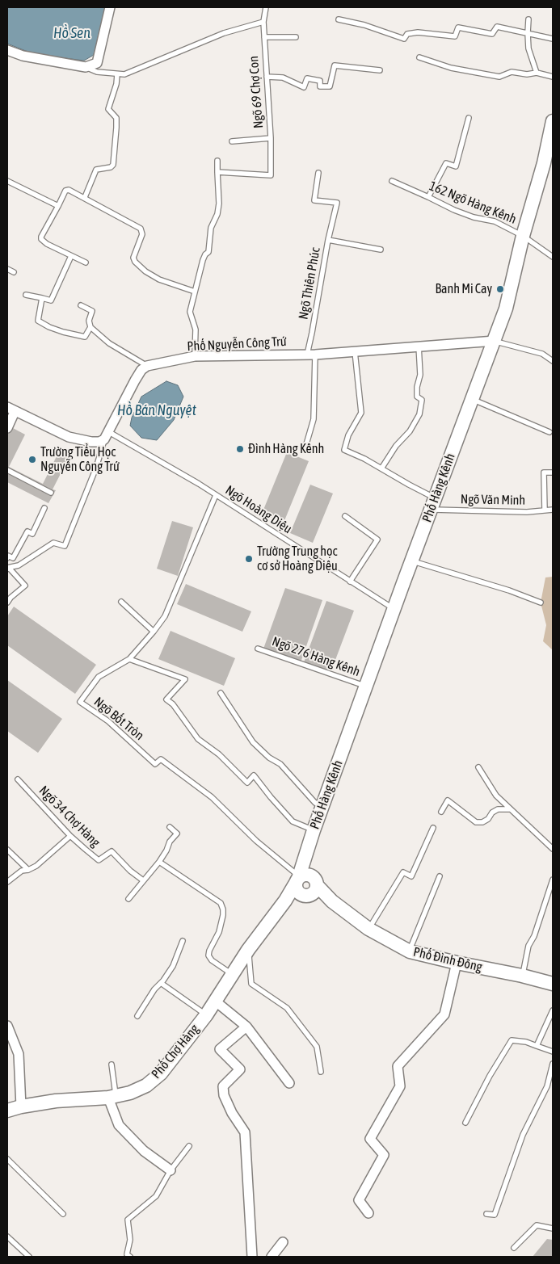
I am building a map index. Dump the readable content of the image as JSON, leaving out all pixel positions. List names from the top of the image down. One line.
{"streets":{"street":["Phố Nguyễn Công Trứ","Phố Hàng Kênh","Phố Đình Đông","Phố Chợ Hàng"],"lane":["Ngõ 69 Chợ Con","162 Ngõ Hàng Kênh","Ngõ Thiên Phúc","Ngõ Văn Minh","Ngõ Hoàng Diệu","Ngõ 276 Hàng Kênh","Ngõ Bốt Tròn","Ngõ 34 Chợ Hàng"]},"crossings":[["162 Ngõ Hàng Kênh","Phố Hàng Kênh"],["Ngõ Thiên Phúc","Phố Nguyễn Công Trứ"],["Phố Nguyễn Công Trứ","Phố Hàng Kênh"],["Phố Hàng Kênh","Ngõ Văn Minh"],["Phố Hàng Kênh","Ngõ Hoàng Diệu"],["Phố Hàng Kênh","Ngõ 276 Hàng Kênh"],["Phố Hàng Kênh","Ngõ Bốt Tròn"],["Phố Hàng Kênh","Phố Đình Đông"],["Phố Hàng Kênh","Phố Chợ Hàng"],["Ngõ Hoàng Diệu","Ngõ Bốt Tròn"],["Ngõ Bốt Tròn","Phố Đình Đông"],["Ngõ Bốt Tròn","Phố Chợ Hàng"],["Phố Đình Đông","Phố Chợ Hàng"]],"water":["Hồ Sen","Hồ Bán Nguyệt"],"places":["Banh Mi Cay","Đình Hàng Kênh","Trường Tiểu Học Nguyễn Công Trứ","Trường Trung học cơ sở Hoàng Diệu"]}
